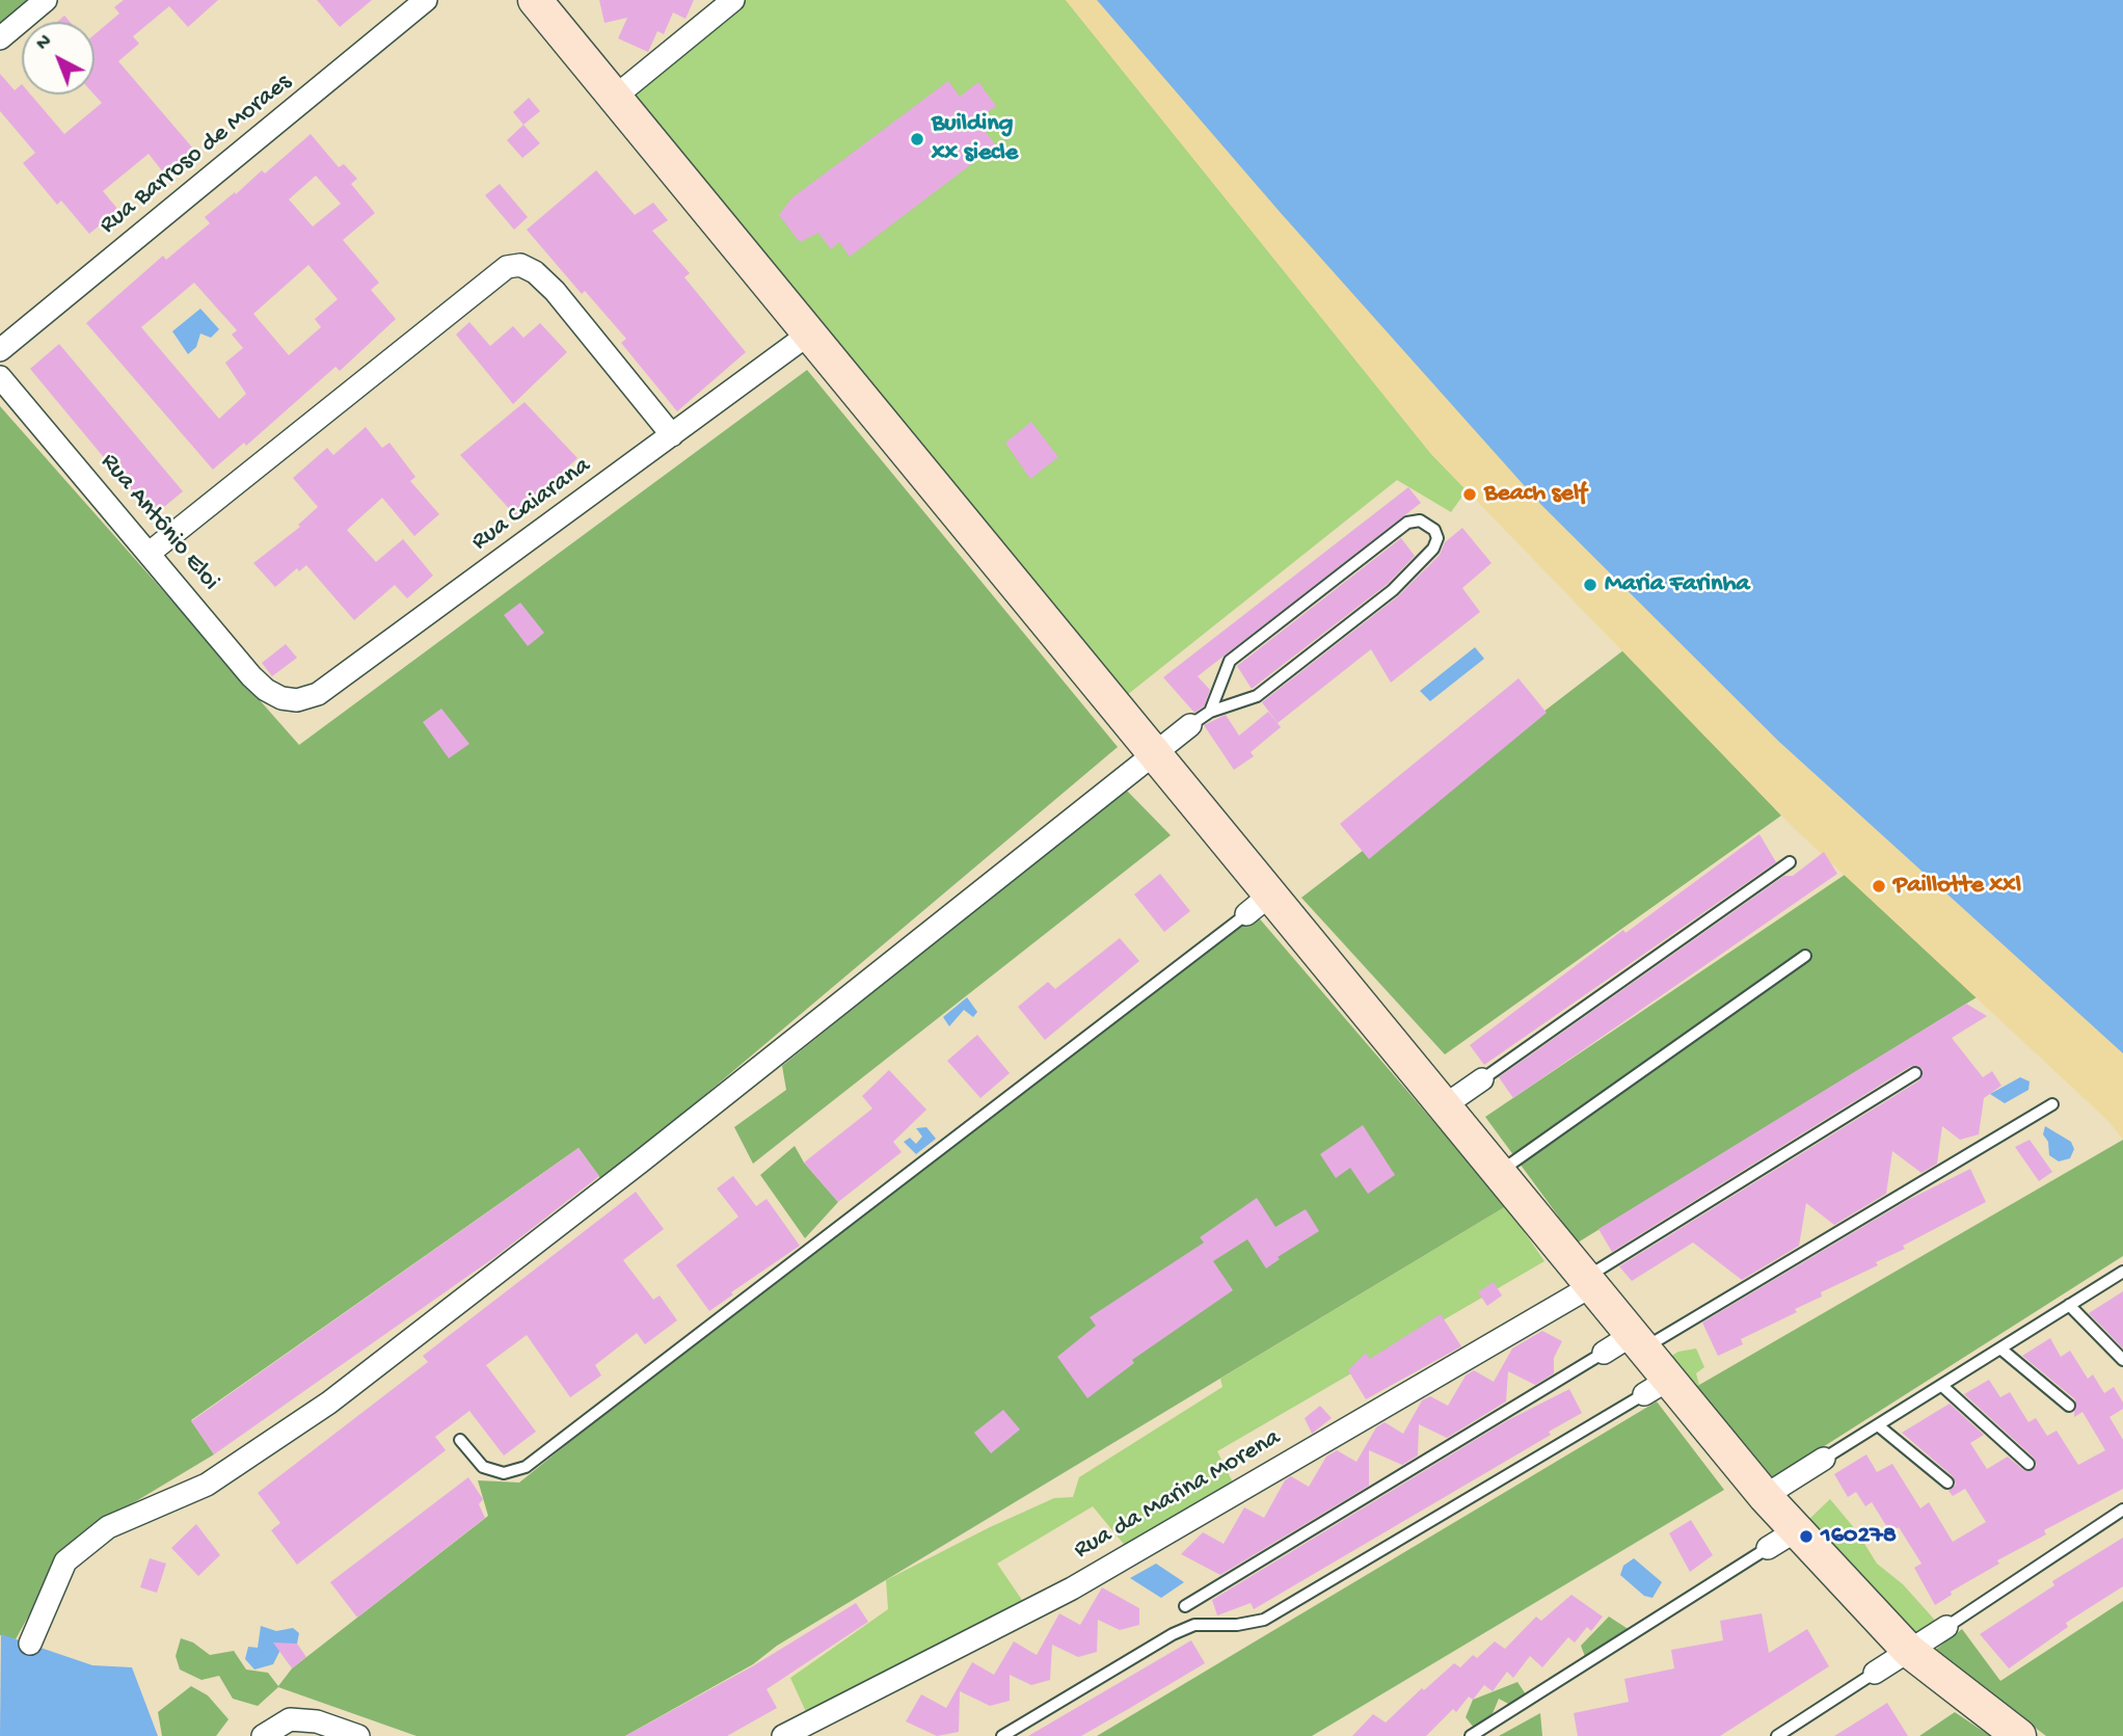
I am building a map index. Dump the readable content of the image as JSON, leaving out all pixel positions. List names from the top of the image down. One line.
{"streets":{"street":["Rua Barroso de Moraes","Rua Caiarana","Rua Antônio Eloi","Rua da Marina Morena"]},"crossings":[["Rua Caiarana","Rua Antônio Eloi"]],"places":["Building xx siecle","Beach self","Maria Farinha","Paillotte xxl","160278"],"north":"top left"}
